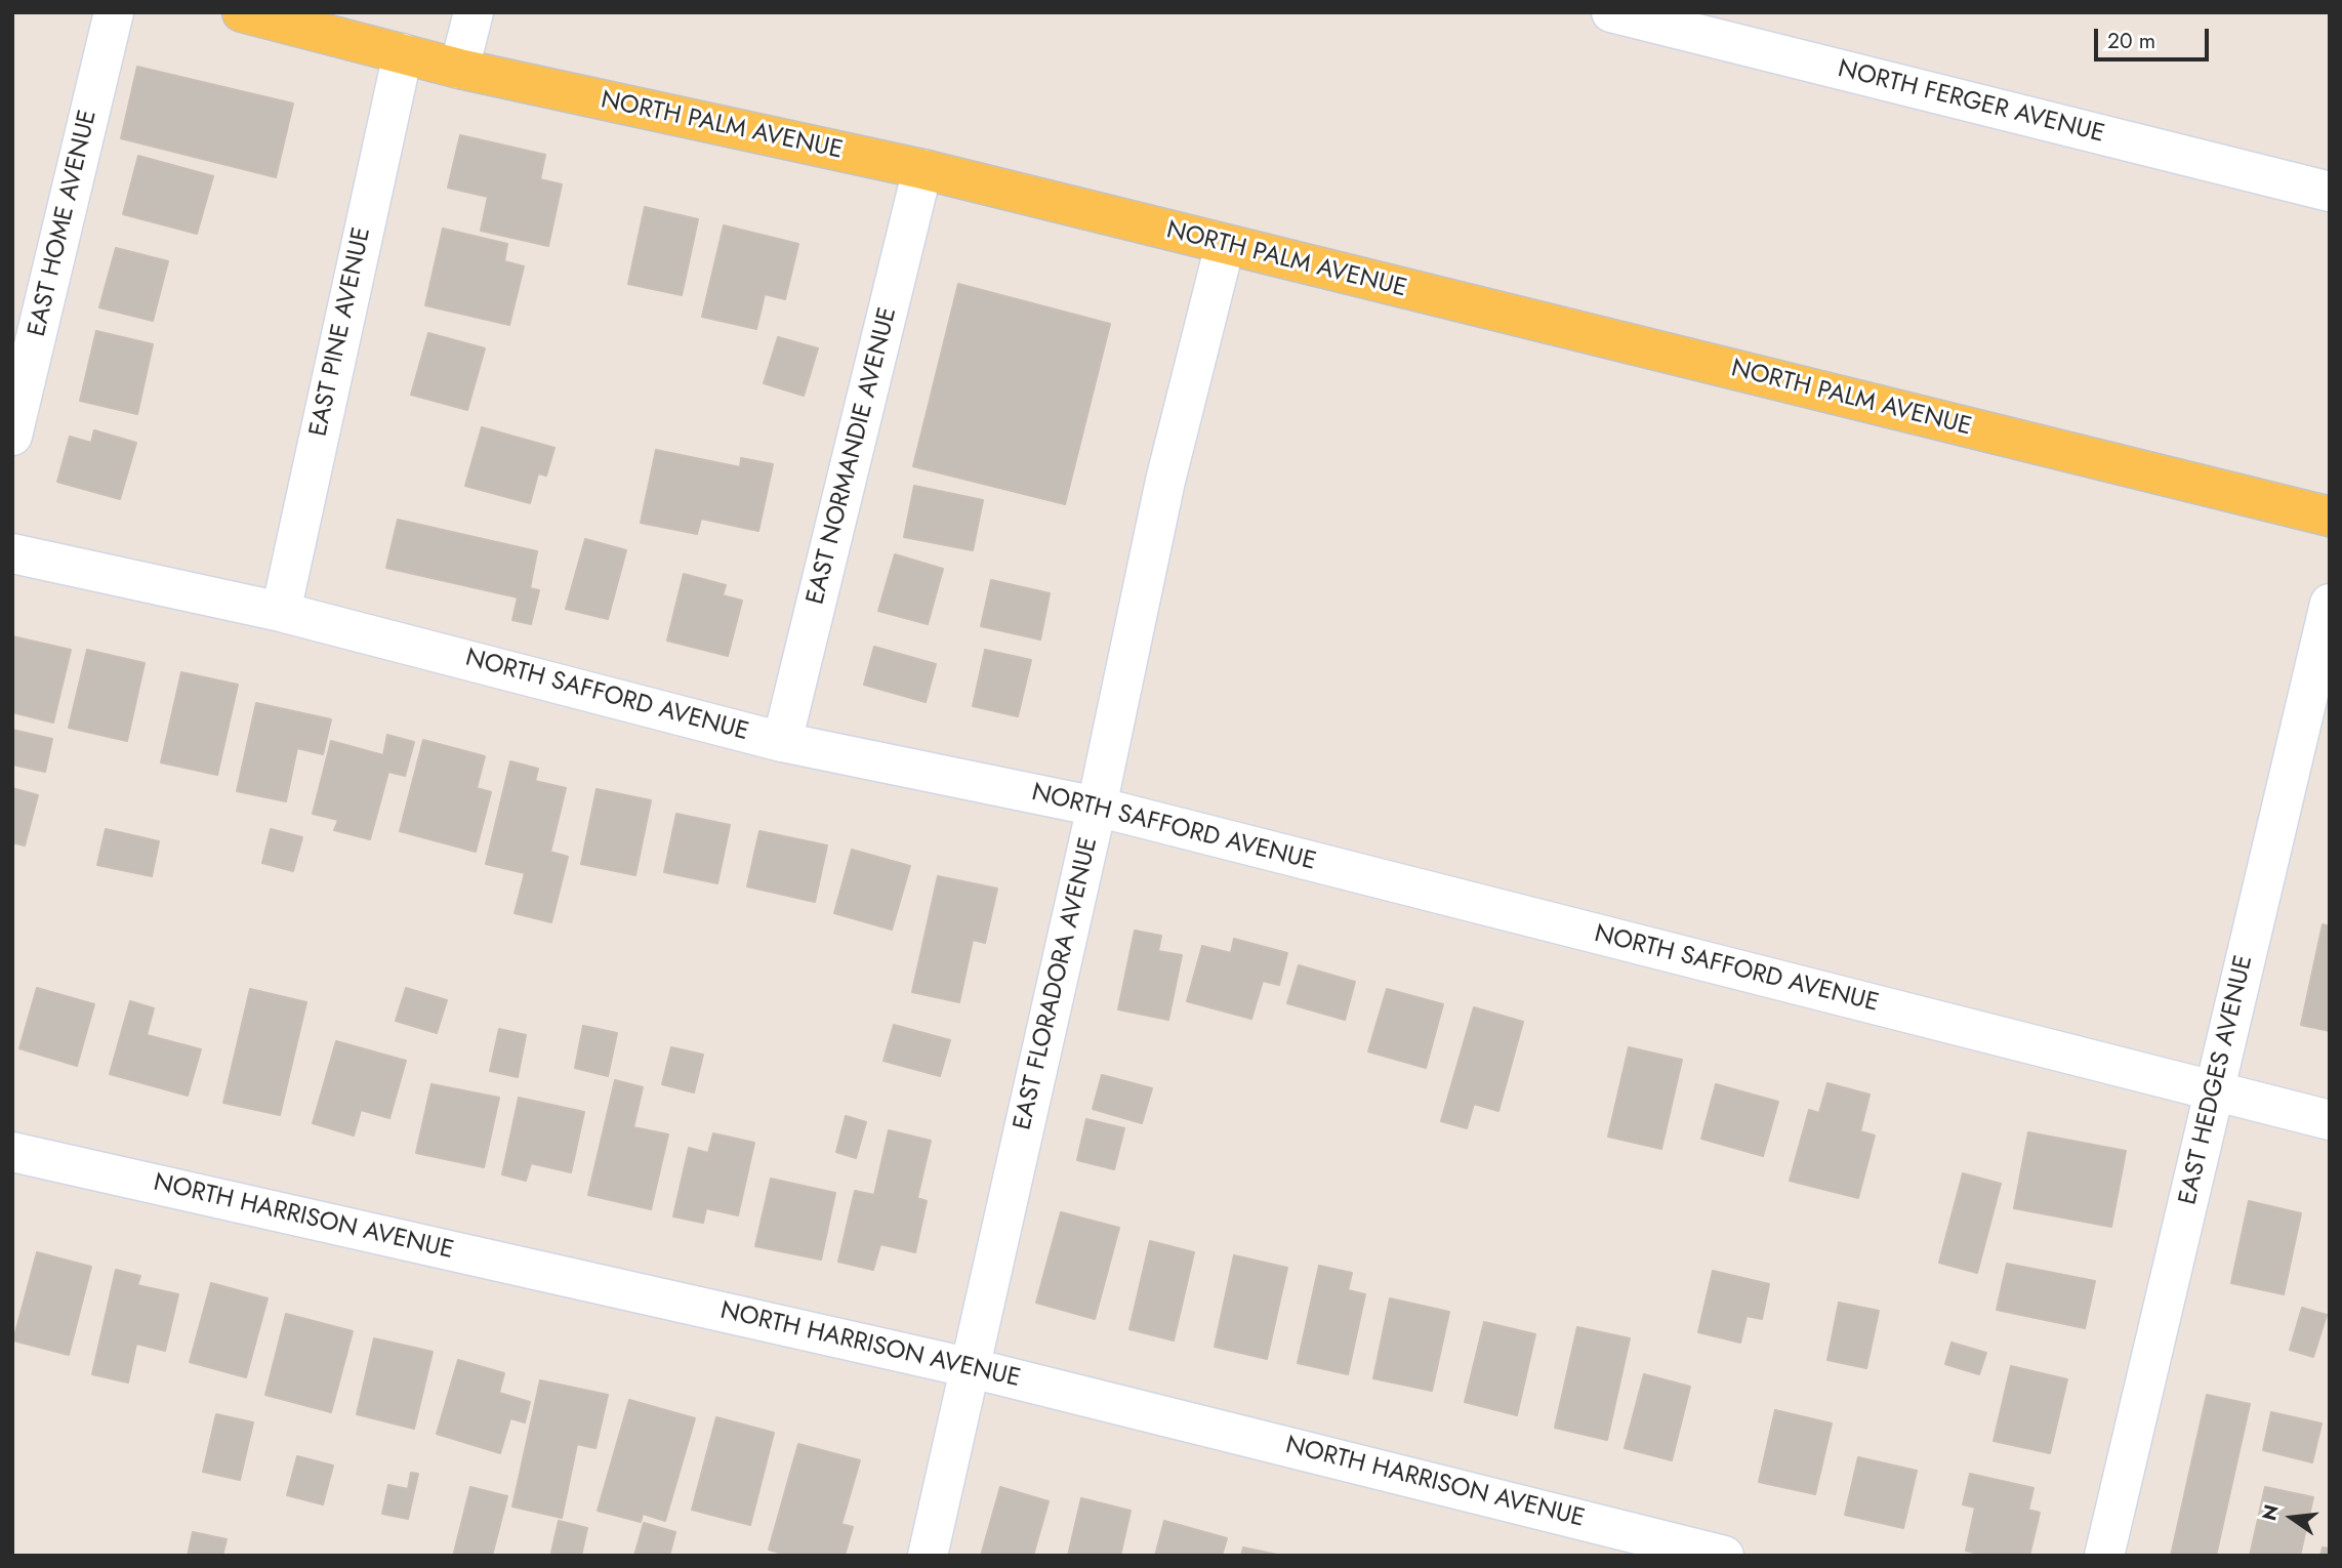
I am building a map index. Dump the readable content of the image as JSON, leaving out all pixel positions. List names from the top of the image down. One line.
{"streets":{"main road":["NORTH PALM AVENUE"],"street":["NORTH FERGER AVENUE","EAST HOME AVENUE","EAST PINE AVENUE","EAST NORMANDIE AVENUE","NORTH SAFFORD AVENUE","EAST FLORADORA AVENUE","EAST HEDGES AVENUE","NORTH HARRISON AVENUE"]},"crossings":[["NORTH PALM AVENUE","EAST PINE AVENUE"],["NORTH PALM AVENUE","EAST NORMANDIE AVENUE"],["NORTH PALM AVENUE","EAST FLORADORA AVENUE"],["EAST PINE AVENUE","NORTH SAFFORD AVENUE"],["EAST NORMANDIE AVENUE","NORTH SAFFORD AVENUE"],["NORTH SAFFORD AVENUE","EAST FLORADORA AVENUE"],["NORTH SAFFORD AVENUE","EAST HEDGES AVENUE"],["EAST FLORADORA AVENUE","NORTH HARRISON AVENUE"]],"scale_bar":"20 m","north":"left"}
